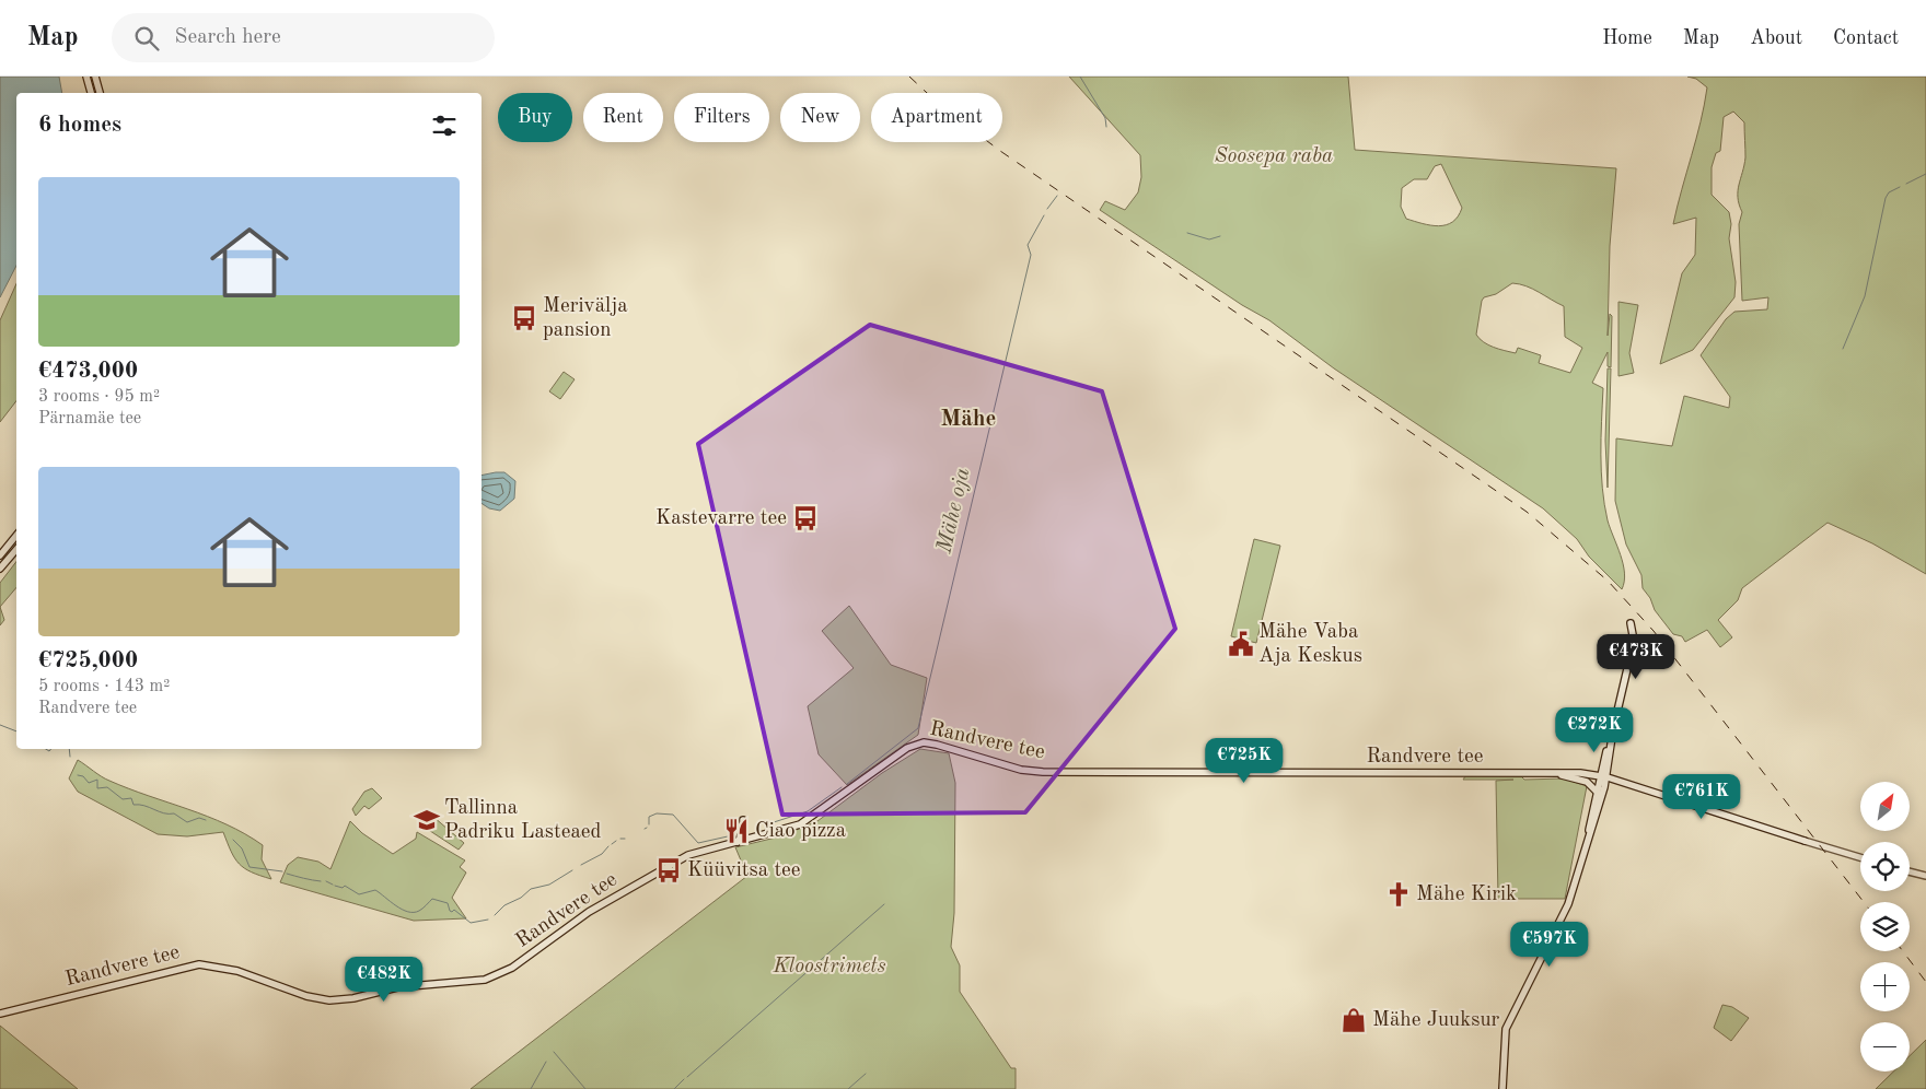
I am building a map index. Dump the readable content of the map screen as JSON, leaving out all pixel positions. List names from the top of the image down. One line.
{"streets":{"main road":["Randvere tee"]},"districts":["Mähe"],"water":["Mähe oja"],"parks":["Soosepa raba","Kloostrimets"],"places":{"bus stop":["Merivälja pansion","Kastevarre tee","Küüvitsa tee"],"public building":["Mähe Vaba Aja Keskus"],"school or university":["Tallinna Padriku Lasteaed"],"restaurant":["Ciao pizza"],"church":["Mähe Kirik"],"shop":["Mähe Juuksur"]},"north":"top right","page":{"header":"Map","search":"Search here","nav":["Home","Map","About","Contact"],"chip":["Buy","Rent","Filters","New","Apartment"],"heading":"6 homes","list":[{"name":"€473,000","note":"3 rooms · 95 m² · Pärnamäe tee"},{"name":"€725,000","note":"5 rooms · 143 m² · Randvere tee"}],"price":["€473K","€272K","€725K","€761K","€597K","€482K"],"map_buttons":["+","−"]}}
